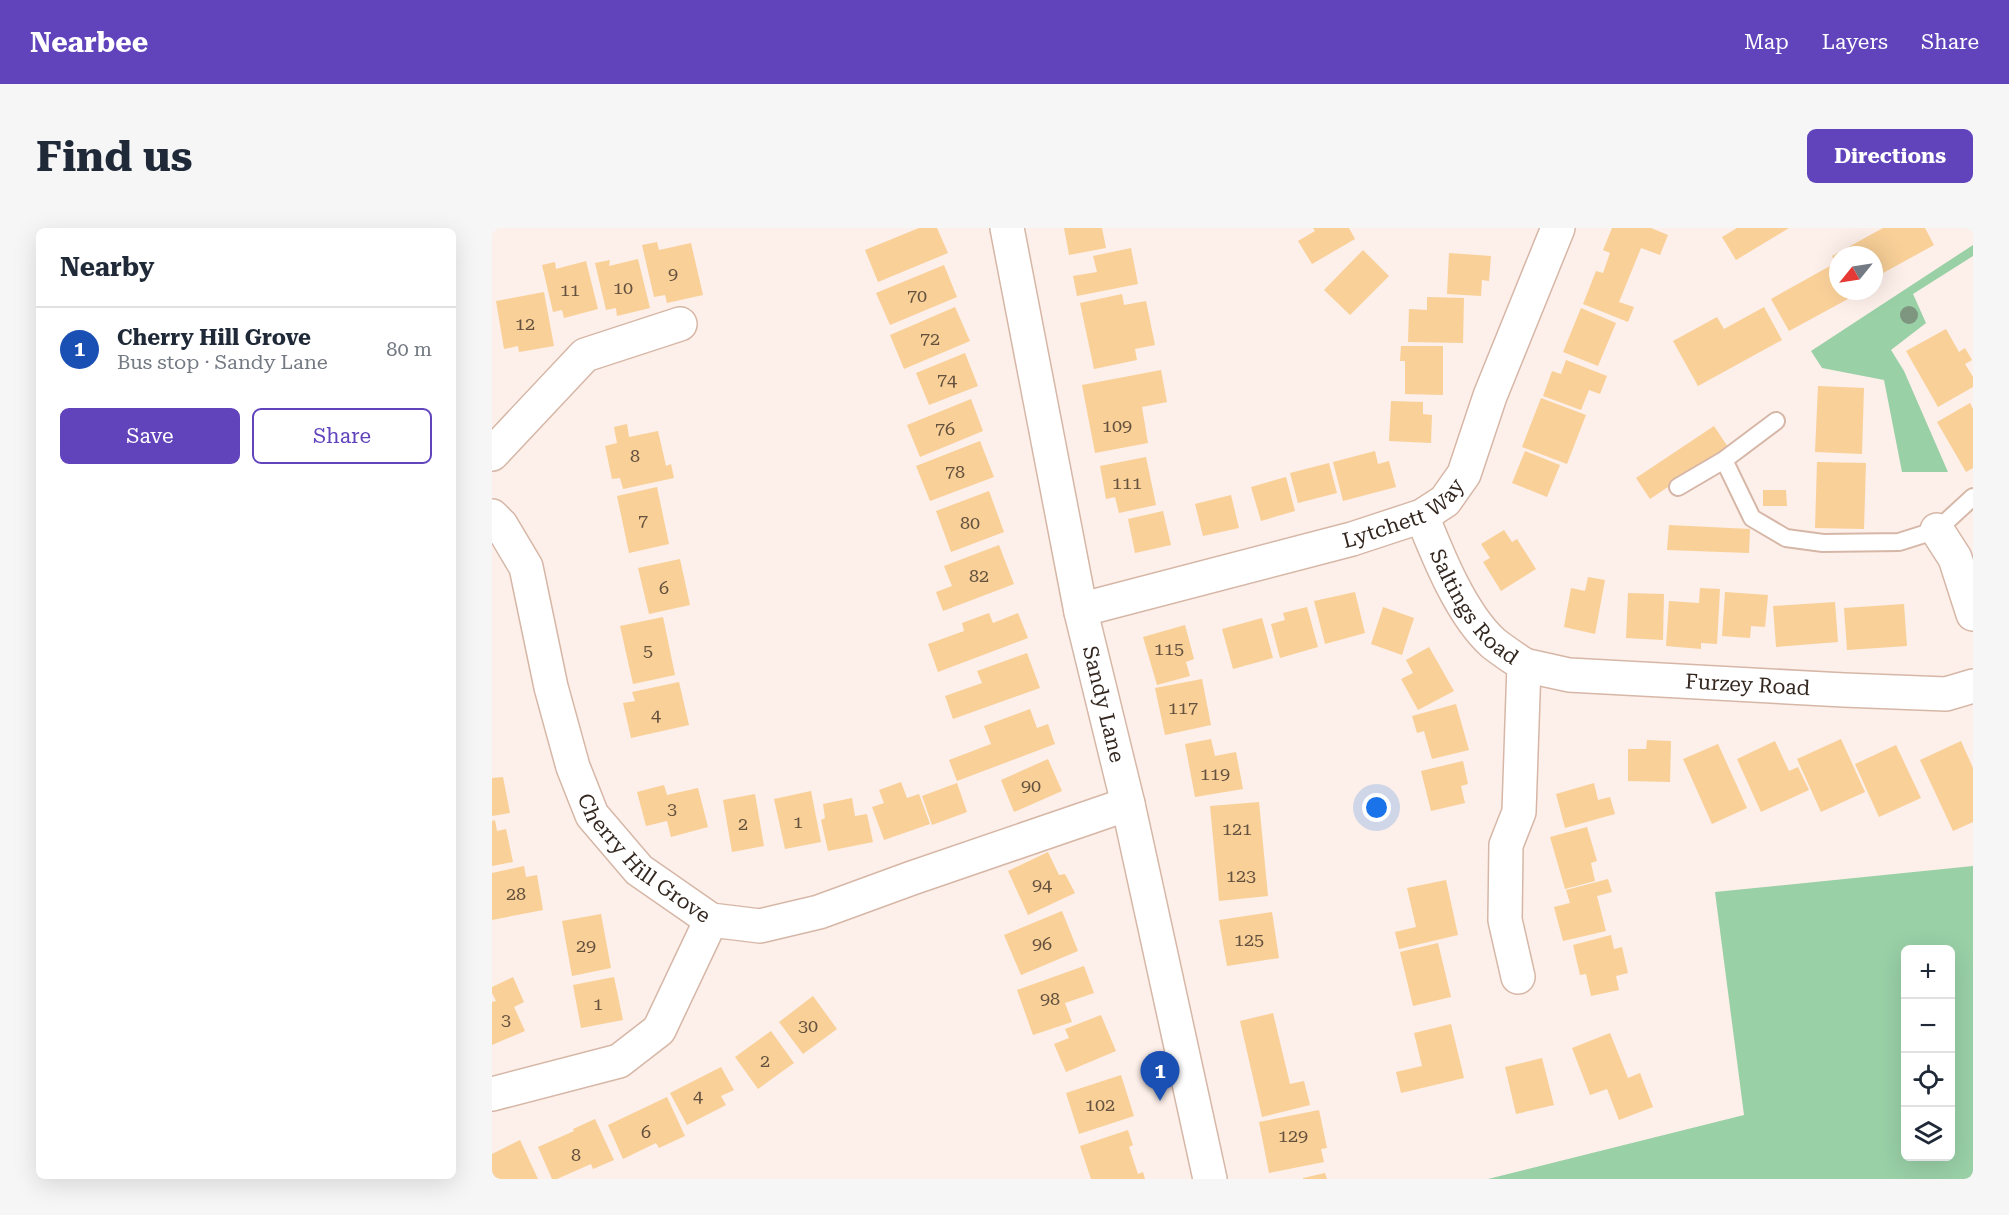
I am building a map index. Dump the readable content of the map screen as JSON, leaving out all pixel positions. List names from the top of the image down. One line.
{"streets":{"street":["Lytchett Way","Saltings Road","Furzey Road","Sandy Lane","Cherry Hill Grove"]},"crossings":[["Lytchett Way","Saltings Road"],["Lytchett Way","Sandy Lane"],["Saltings Road","Furzey Road"],["Sandy Lane","Cherry Hill Grove"]],"house_numbers":["9","10","11","70","12","72","74","109","76","8","78","111","7","80","82","6","115","5","117","4","119","90","3","1","2","121","123","94","28","125","96","29","98","1","3","30","2","4","102","6","129","8"],"north":"bottom left","page":{"header":"Nearbee","nav":["Map","Layers","Share"],"buttons":["Directions",["Save","Share"]],"title":"Find us","heading":"Nearby","list":[{"mark":"1","name":"Cherry Hill Grove","note":"Bus stop · Sandy Lane","value":"80 m"}],"map_buttons":["+","−"],"pins":"1"}}
